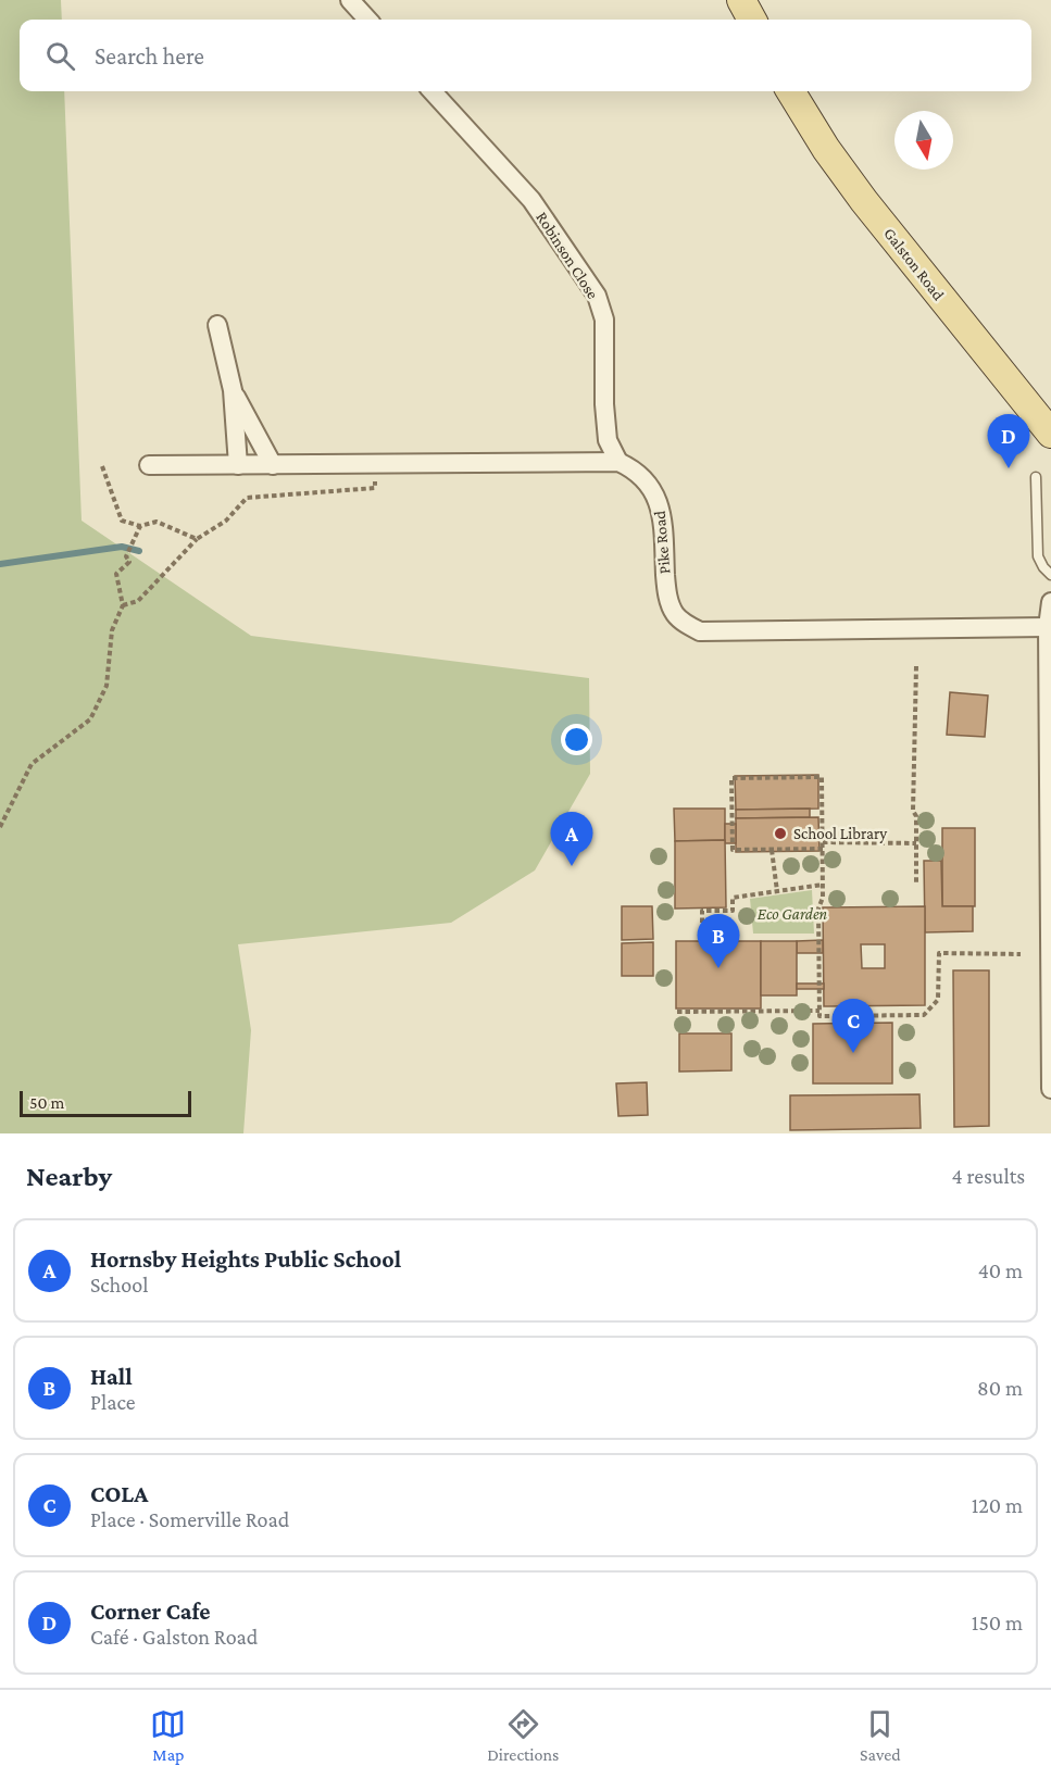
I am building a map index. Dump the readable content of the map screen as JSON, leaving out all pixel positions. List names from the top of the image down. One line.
{"streets":{"main road":["Galston Road"],"street":["Robinson Close","Pike Road"]},"crossings":[["Robinson Close","Pike Road"]],"parks":["Eco Garden"],"places":["School Library"],"scale_bar":"50 m","north":"bottom","page":{"search":"Search here","pins":["D","A","B","C"],"scale":"50 m","heading":["Nearby","4 results"],"list":[{"mark":"A","name":"Hornsby Heights Public School","note":"School","value":"40 m"},{"mark":"B","name":"Hall","note":"Place","value":"80 m"},{"mark":"C","name":"COLA","note":"Place · Somerville Road","value":"120 m"},{"mark":"D","name":"Corner Cafe","note":"Café · Galston Road","value":"150 m"}],"nav":["Map","Directions","Saved"]}}
